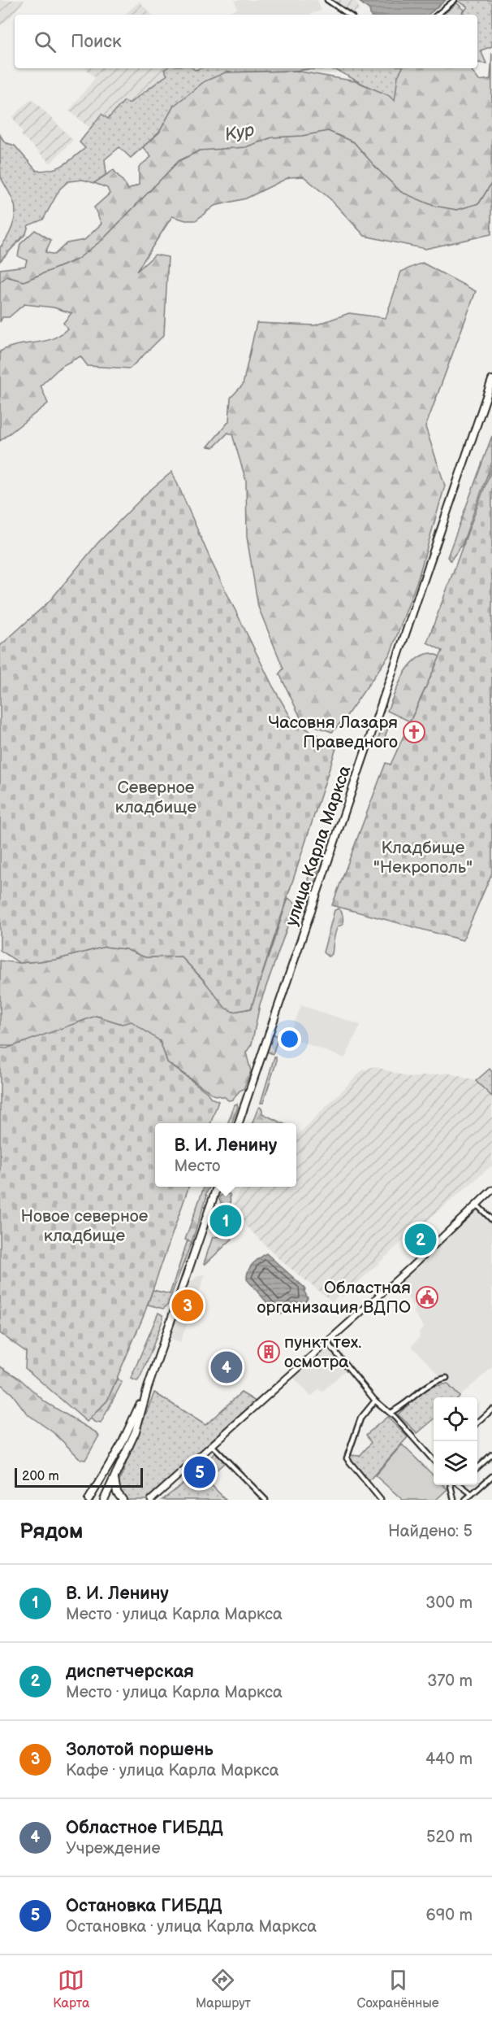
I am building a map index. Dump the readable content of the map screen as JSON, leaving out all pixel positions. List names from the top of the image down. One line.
{"streets":{"main road":["улица Карла Маркса"]},"water":["Кур"],"parks":["Северное кладбище","Кладбище \"Некрополь\"","Новое северное кладбище"],"places":{"church":["Часовня Лазаря Праведного"],"public building":["Областная организация ВДПО"],"building":["пункт тех. осмотра"]},"scale_bar":"200 m","page":{"search":"Поиск","popup":["В. И. Ленину","Место"],"pins":["1","2","3","4","5"],"scale":"200 m","heading":["Рядом","Найдено: 5"],"list":[{"mark":"1","name":"В. И. Ленину","note":"Место · улица Карла Маркса","value":"300 m"},{"mark":"2","name":"диспетчерская","note":"Место · улица Карла Маркса","value":"370 m"},{"mark":"3","name":"Золотой поршень","note":"Кафе · улица Карла Маркса","value":"440 m"},{"mark":"4","name":"Областное ГИБДД","note":"Учреждение","value":"520 m"},{"mark":"5","name":"Остановка ГИБДД","note":"Остановка · улица Карла Маркса","value":"690 m"}],"nav":["Карта","Маршрут","Сохранённые"]}}
